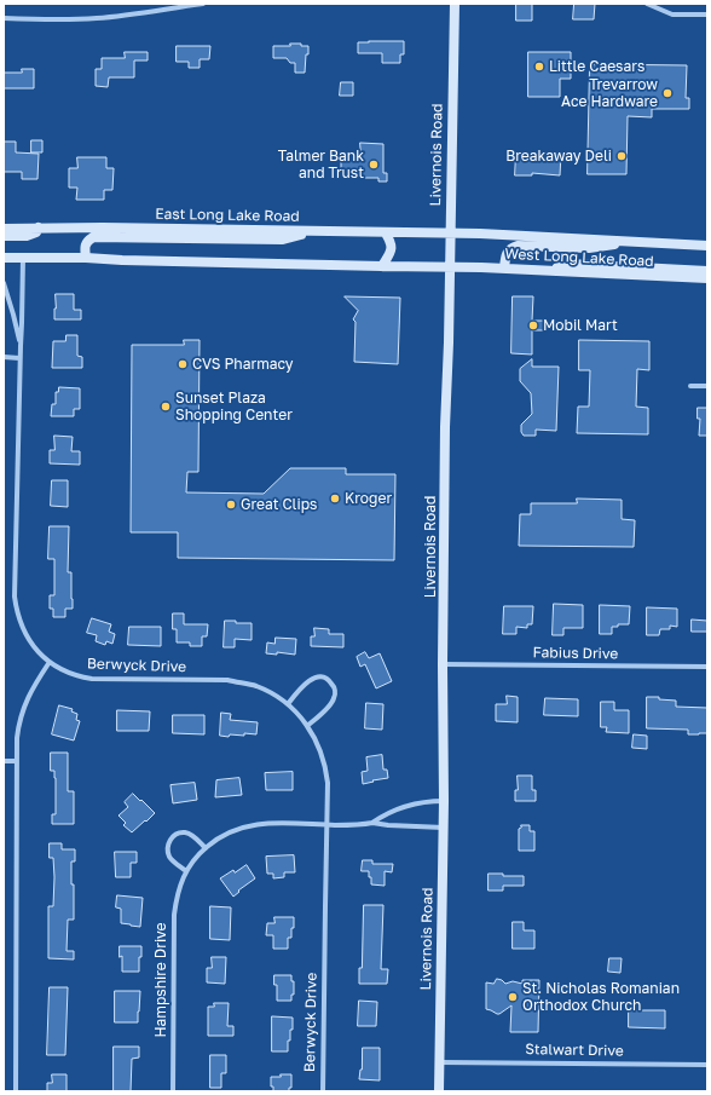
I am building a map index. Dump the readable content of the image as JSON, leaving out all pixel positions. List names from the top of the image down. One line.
{"streets":{"main road":["Livernois Road","East Long Lake Road","West Long Lake Road"],"street":["Fabius Drive","Berwyck Drive","Hampshire Drive","Stalwart Drive"]},"crossings":[["Livernois Road","East Long Lake Road"],["Livernois Road","West Long Lake Road"],["Livernois Road","Fabius Drive"],["Livernois Road","Hampshire Drive"],["Livernois Road","Stalwart Drive"],["East Long Lake Road","West Long Lake Road"],["Berwyck Drive","Hampshire Drive"]],"places":["Little Caesars","Trevarrow Ace Hardware","Breakaway Deli","Talmer Bank and Trust","Mobil Mart","CVS Pharmacy","Sunset Plaza Shopping Center","Kroger","Great Clips","St. Nicholas Romanian Orthodox Church"]}
